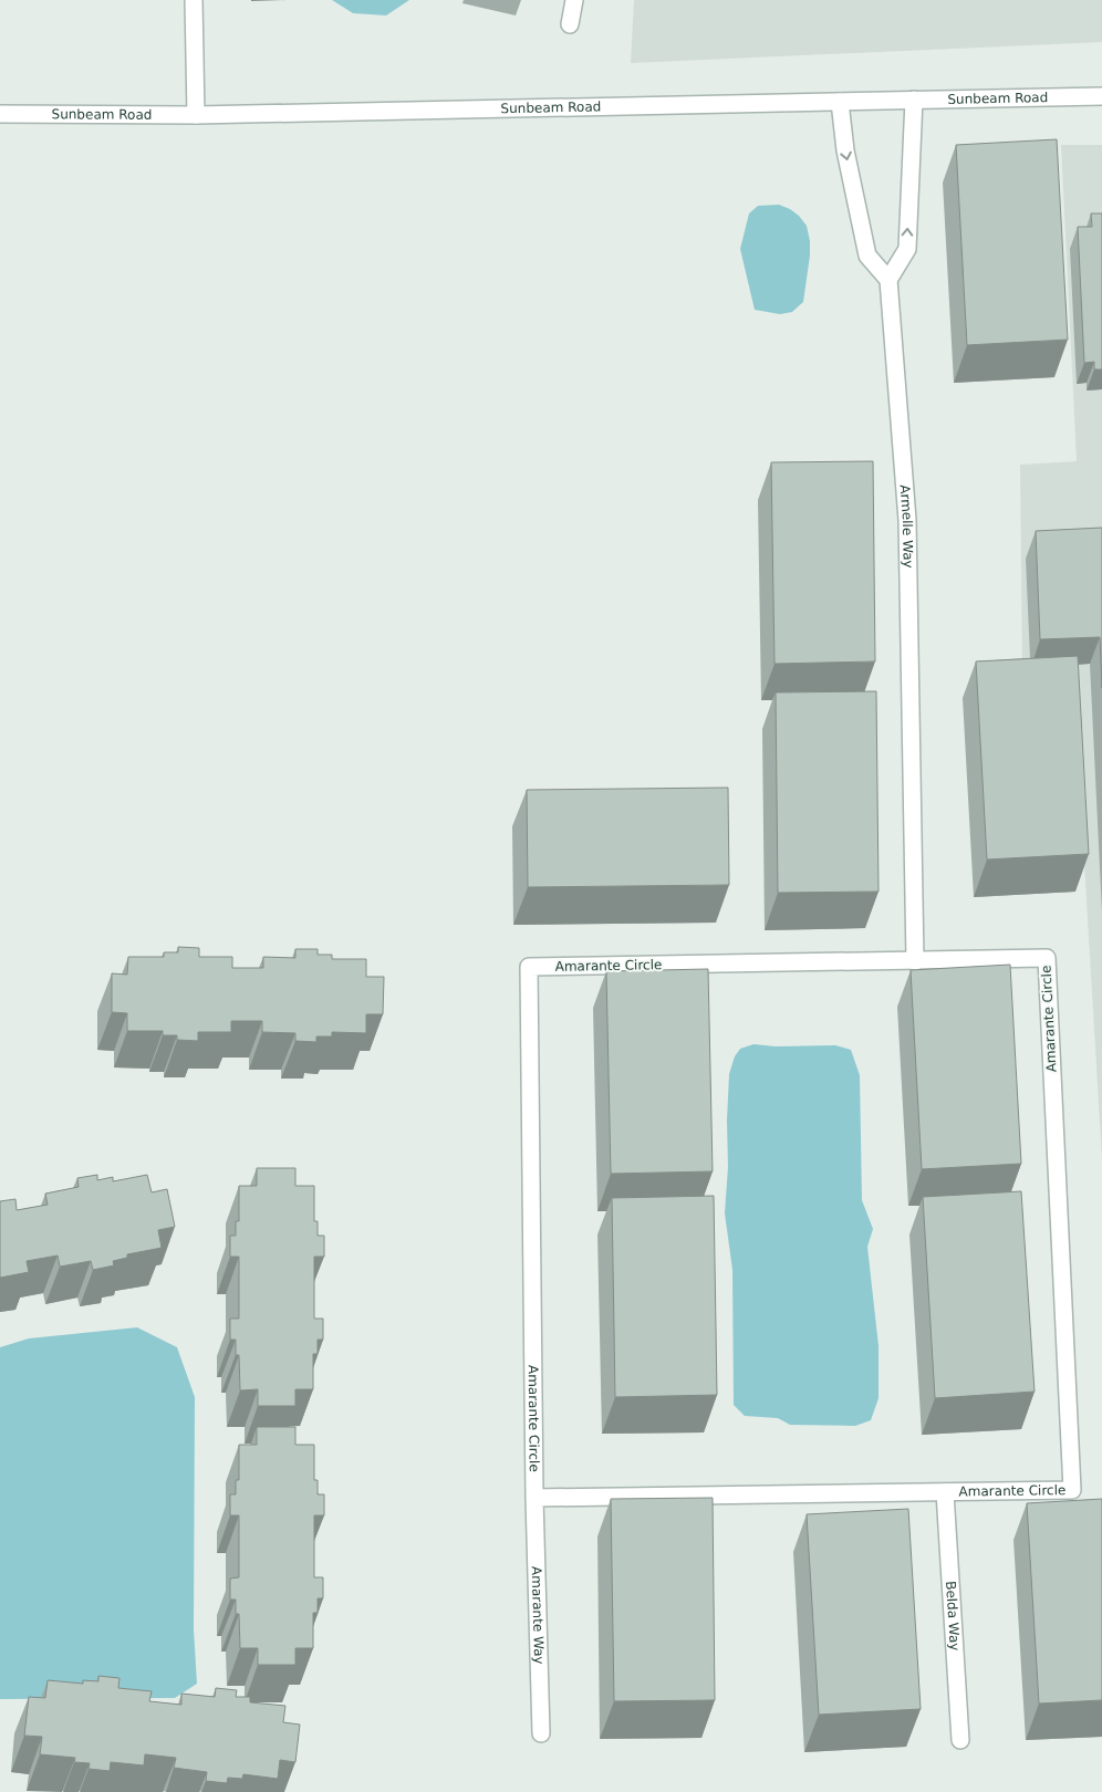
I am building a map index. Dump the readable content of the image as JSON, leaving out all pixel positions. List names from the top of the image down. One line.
{"streets":{"street":["Sunbeam Road","Armelle Way","Amarante Circle","Amarante Way","Belda Way"]},"crossings":[["Armelle Way","Amarante Circle"],["Amarante Circle","Amarante Way"],["Amarante Circle","Belda Way"]]}
